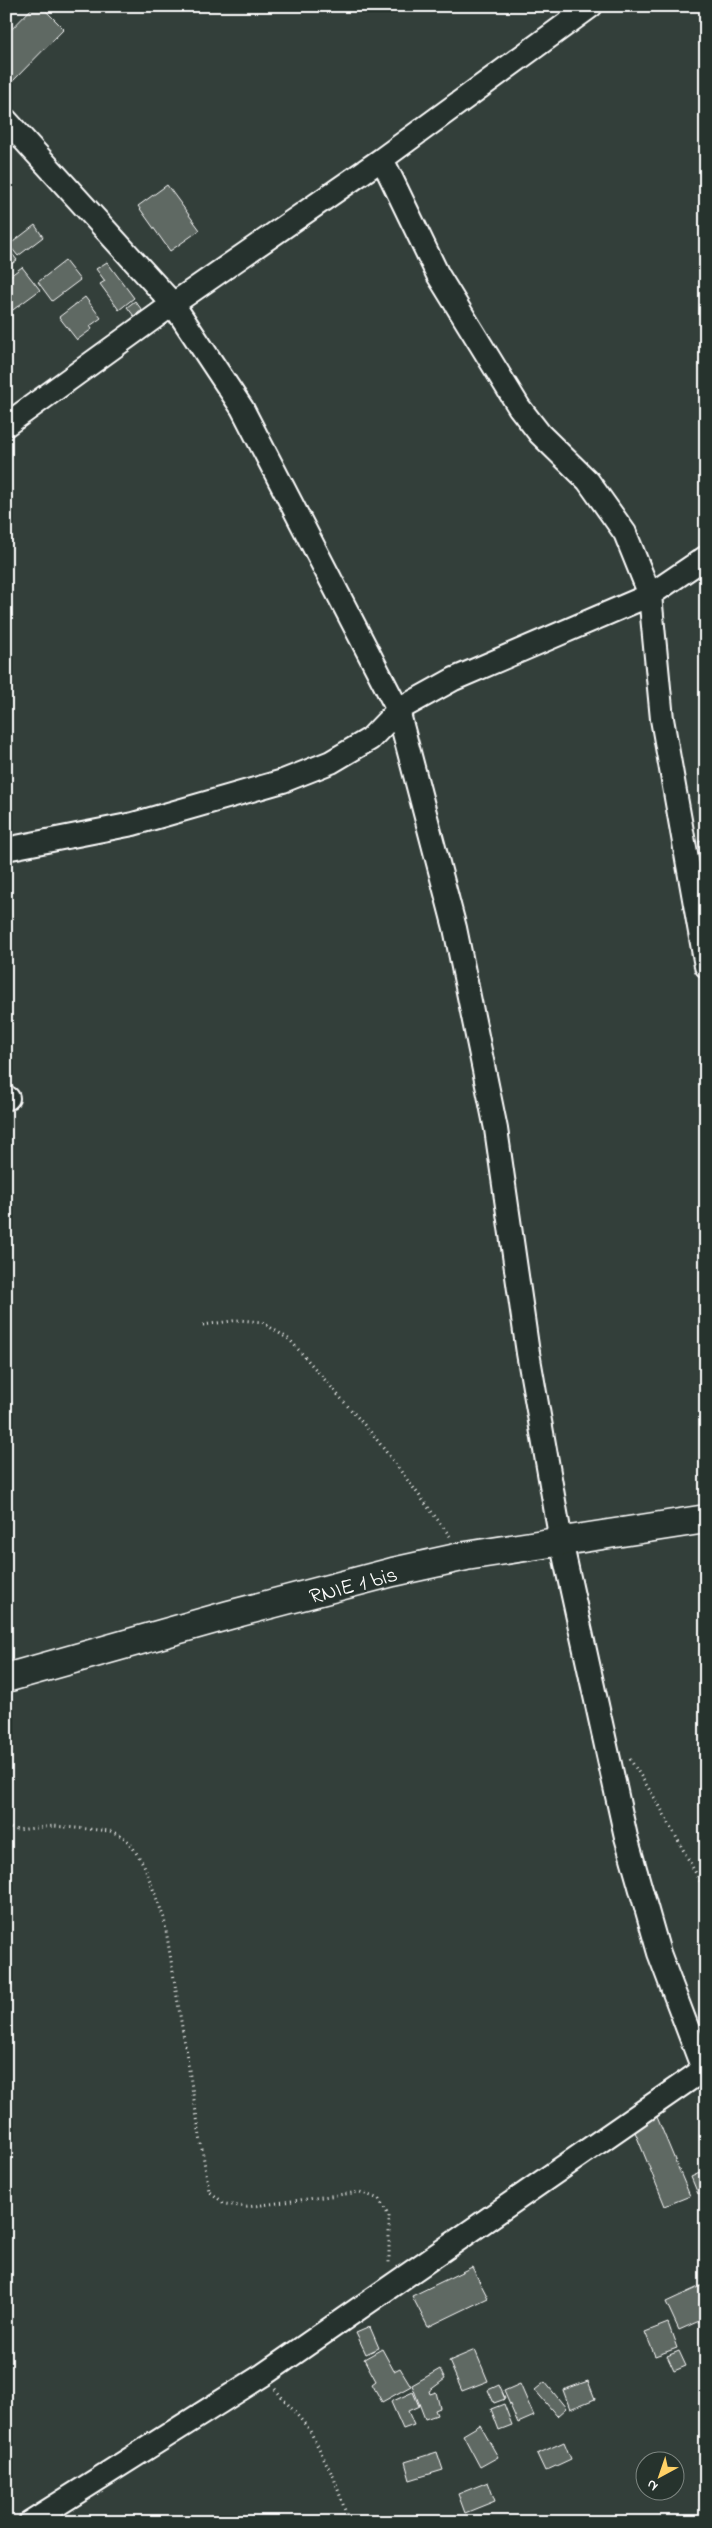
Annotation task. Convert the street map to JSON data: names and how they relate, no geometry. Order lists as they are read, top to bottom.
{
  "streets": {
    "main road": ["RNIE 1 bis"]
  },
  "north": "bottom left"
}
